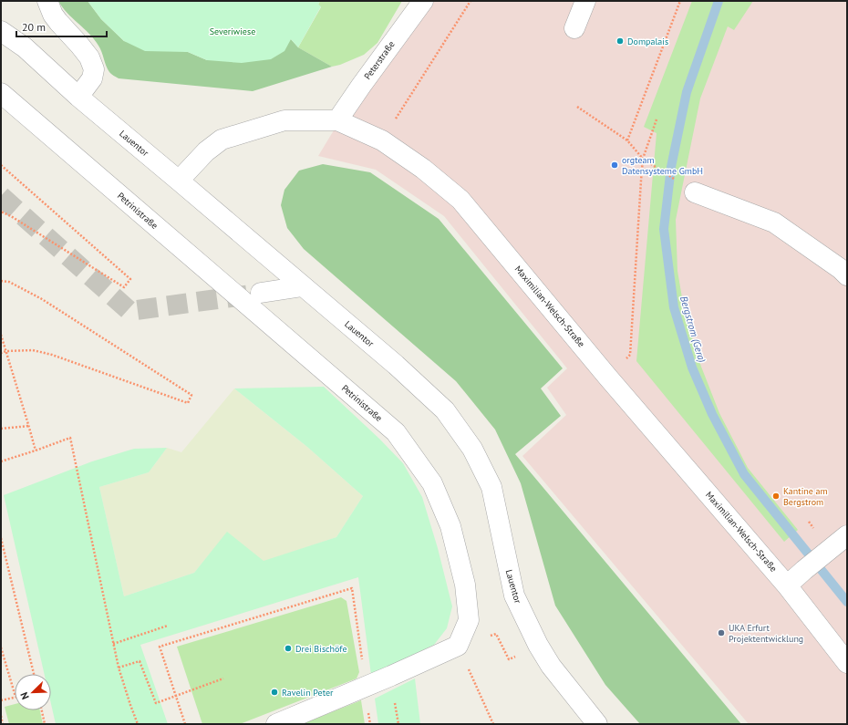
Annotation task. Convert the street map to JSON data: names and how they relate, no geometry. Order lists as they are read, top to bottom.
{
  "streets": {
    "street": [
      "Peterstraße",
      "Lauentor",
      "Petrinistraße",
      "Maximilian-Welsch-Straße"
    ]
  },
  "crossings": [
    ["Peterstraße", "Maximilian-Welsch-Straße"],
    ["Lauentor", "Maximilian-Welsch-Straße"]
  ],
  "water": ["Bergstrom (Gera)"],
  "parks": ["Severiwiese"],
  "places": [
    "Dompalais",
    "orgteam Datensysteme GmbH",
    "Kantine am Bergstrom",
    "UKA Erfurt Projektentwicklung",
    "Drei Bischöfe",
    "Ravelin Peter"
  ],
  "scale_bar": "20 m",
  "north": "bottom left"
}
